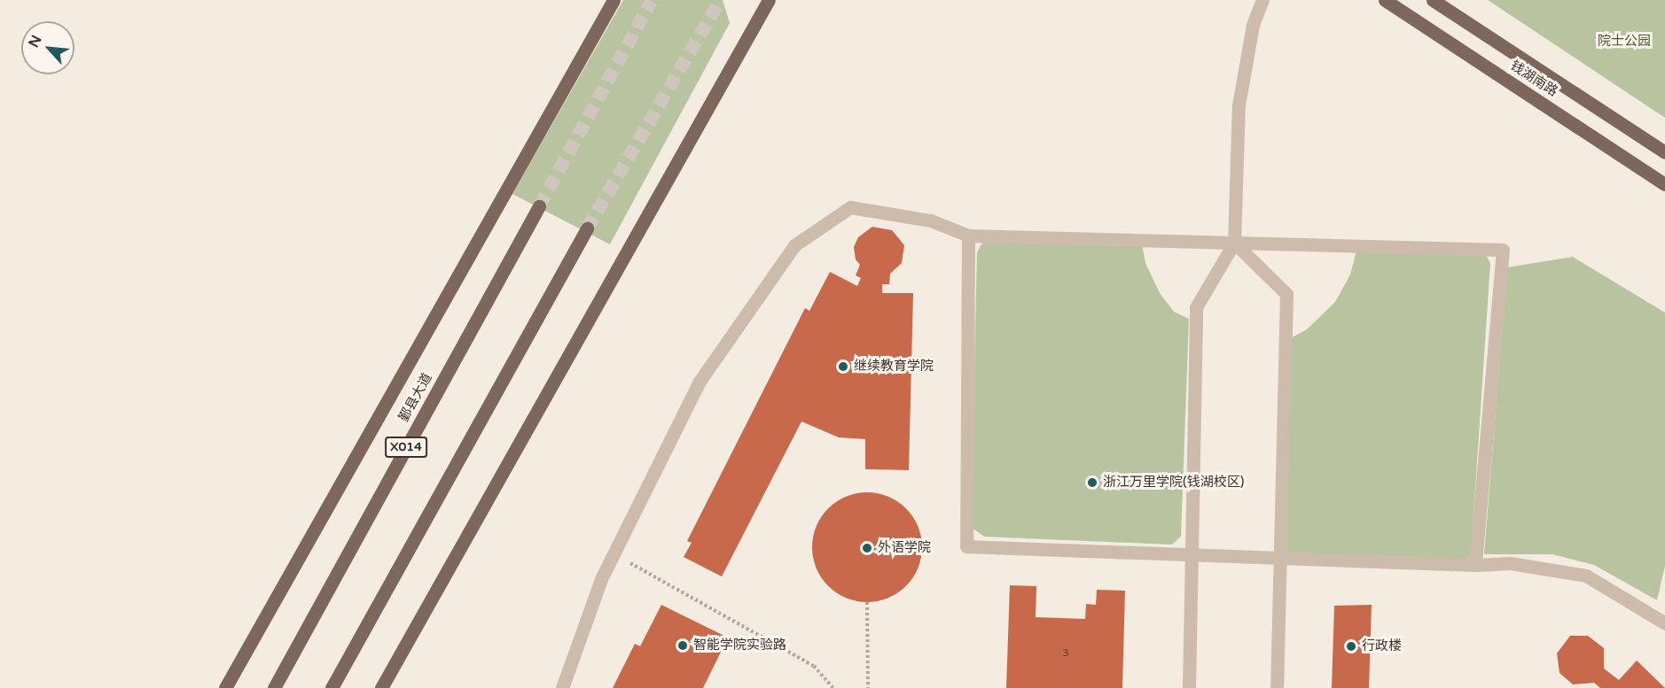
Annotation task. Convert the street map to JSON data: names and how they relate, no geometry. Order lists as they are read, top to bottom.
{
  "streets": {
    "main road": ["钱湖南路", "鄞县大道", "X014"]
  },
  "parks": ["院士公园"],
  "places": [
    "继续教育学院",
    "浙江万里学院(钱湖校区)",
    "外语学院",
    "智能学院实验路",
    "行政楼"
  ],
  "house_numbers": ["3"],
  "north": "top left"
}
